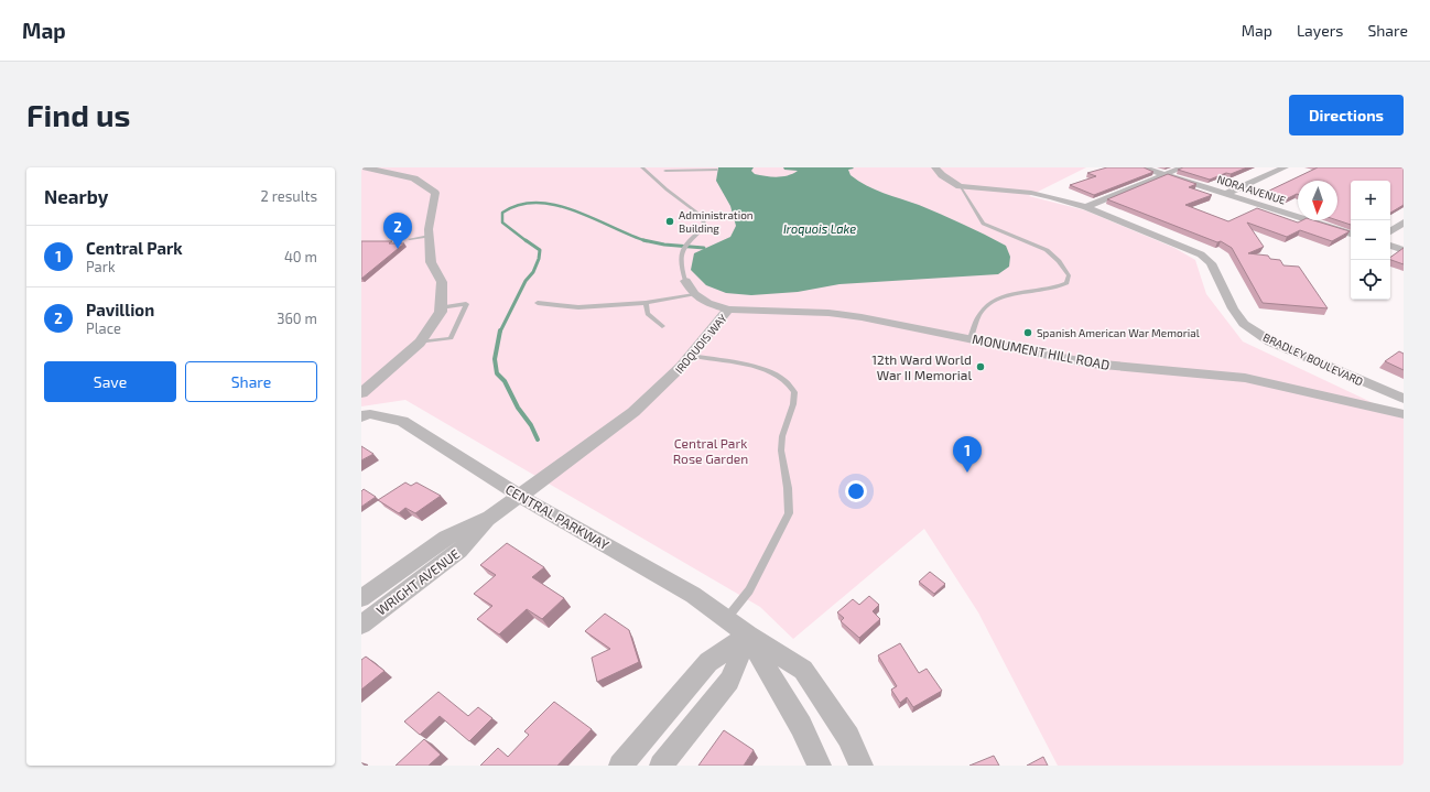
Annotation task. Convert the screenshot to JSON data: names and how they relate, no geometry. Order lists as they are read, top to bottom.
{
  "streets": {
    "street": [
      "NORA AVENUE",
      "IROQUOIS WAY",
      "MONUMENT HILL ROAD",
      "BRADLEY BOULEVARD",
      "CENTRAL PARKWAY",
      "WRIGHT AVENUE"
    ]
  },
  "crossings": [
    ["IROQUOIS WAY", "MONUMENT HILL ROAD"],
    ["IROQUOIS WAY", "CENTRAL PARKWAY"],
    ["IROQUOIS WAY", "WRIGHT AVENUE"],
    ["CENTRAL PARKWAY", "WRIGHT AVENUE"]
  ],
  "water": ["Iroquois Lake"],
  "parks": ["Central Park Rose Garden"],
  "places": ["Administration Building", "Spanish American War Memorial", "12th Ward World War II Memorial"],
  "north": "bottom",
  "page": {
    "header": "Map",
    "nav": ["Map", "Layers", "Share"],
    "buttons": [
      "Directions",
      ["Save", "Share"]
    ],
    "title": "Find us",
    "heading": ["Nearby", "2 results"],
    "map_buttons": ["+", "−"],
    "pins": ["2", "1"],
    "list": [
      {
        "mark": "1",
        "name": "Central Park",
        "note": "Park",
        "value": "40 m"
      },
      {
        "mark": "2",
        "name": "Pavillion",
        "note": "Place",
        "value": "360 m"
      }
    ]
  }
}
